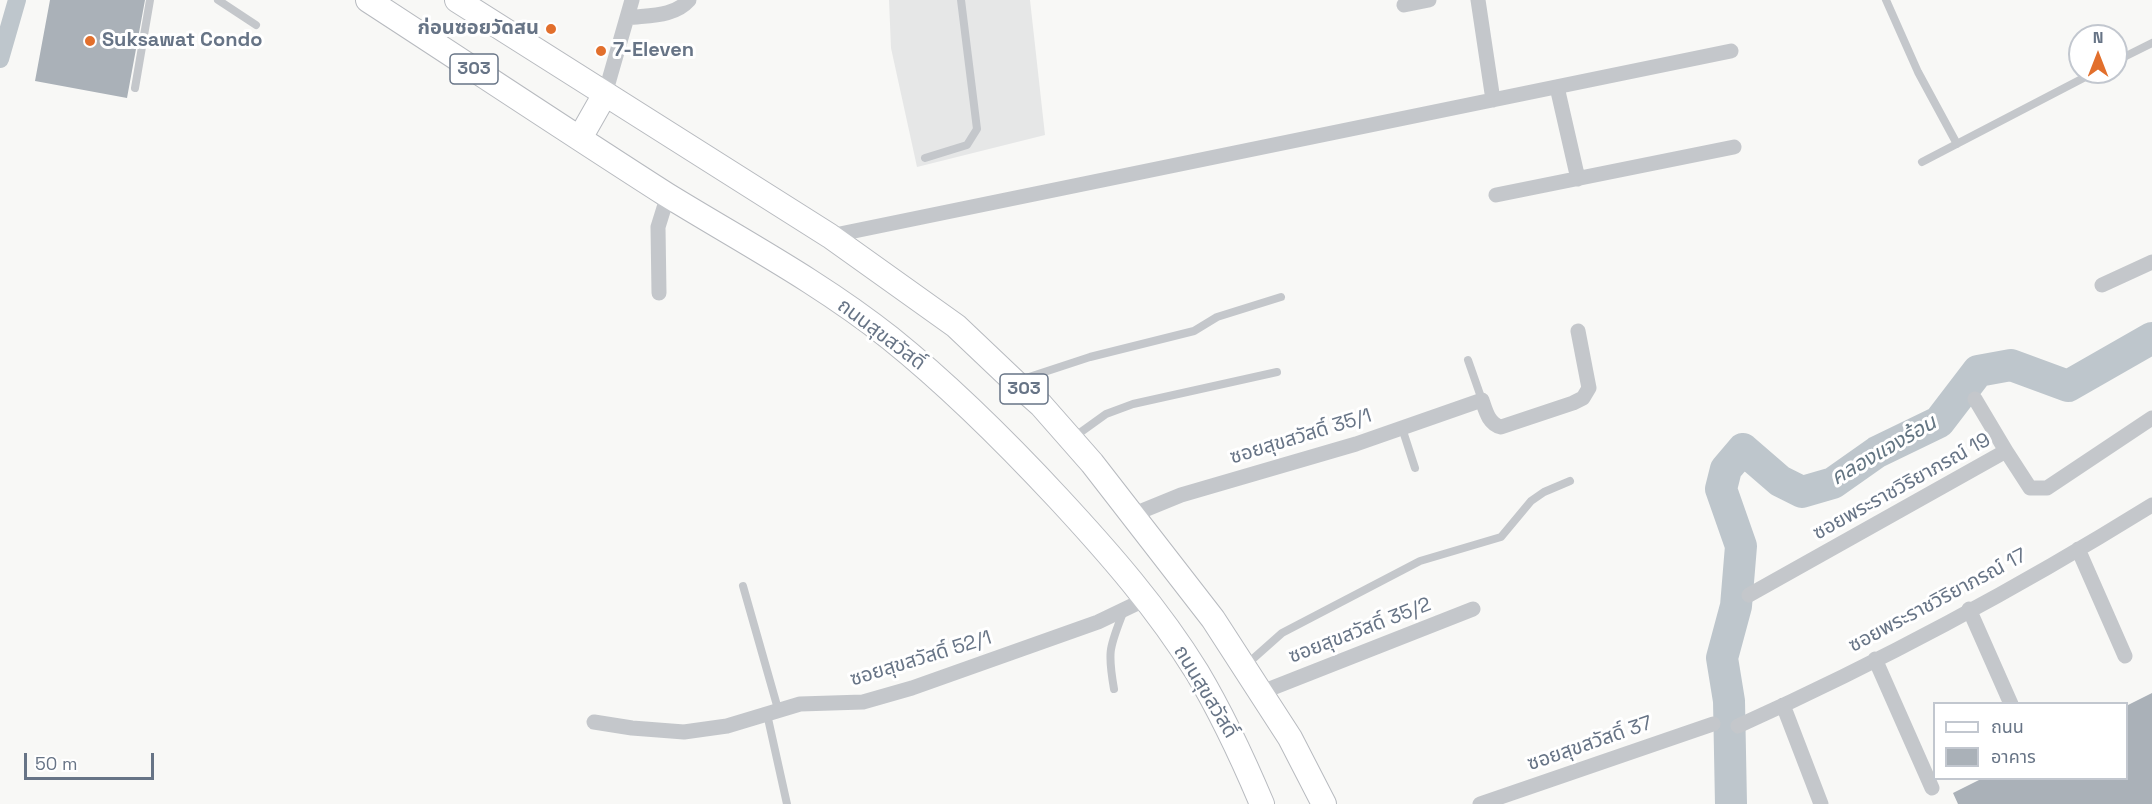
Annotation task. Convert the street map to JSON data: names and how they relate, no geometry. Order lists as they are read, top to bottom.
{
  "streets": {
    "main road": ["303", "ถนนสุขสวัสดิ์"],
    "street": [
      "ซอยสุขสวัสดิ์ 35/1",
      "ซอยพระราชวิริยาภรณ์ 19",
      "ซอยพระราชวิริยาภรณ์ 17",
      "ซอยสุขสวัสดิ์ 35/2",
      "ซอยสุขสวัสดิ์ 52/1",
      "ซอยสุขสวัสดิ์ 37"
    ]
  },
  "crossings": [
    ["303", "ซอยสุขสวัสดิ์ 35/1"],
    ["303", "ซอยสุขสวัสดิ์ 35/2"],
    ["ถนนสุขสวัสดิ์", "ซอยสุขสวัสดิ์ 52/1"]
  ],
  "water": ["คลองแจงร้อน"],
  "places": ["ก่อนซอยวัดสน", "Suksawat Condo", "7-Eleven"],
  "legend": ["ถนน", "อาคาร"],
  "scale_bar": "50 m",
  "north": "top"
}
